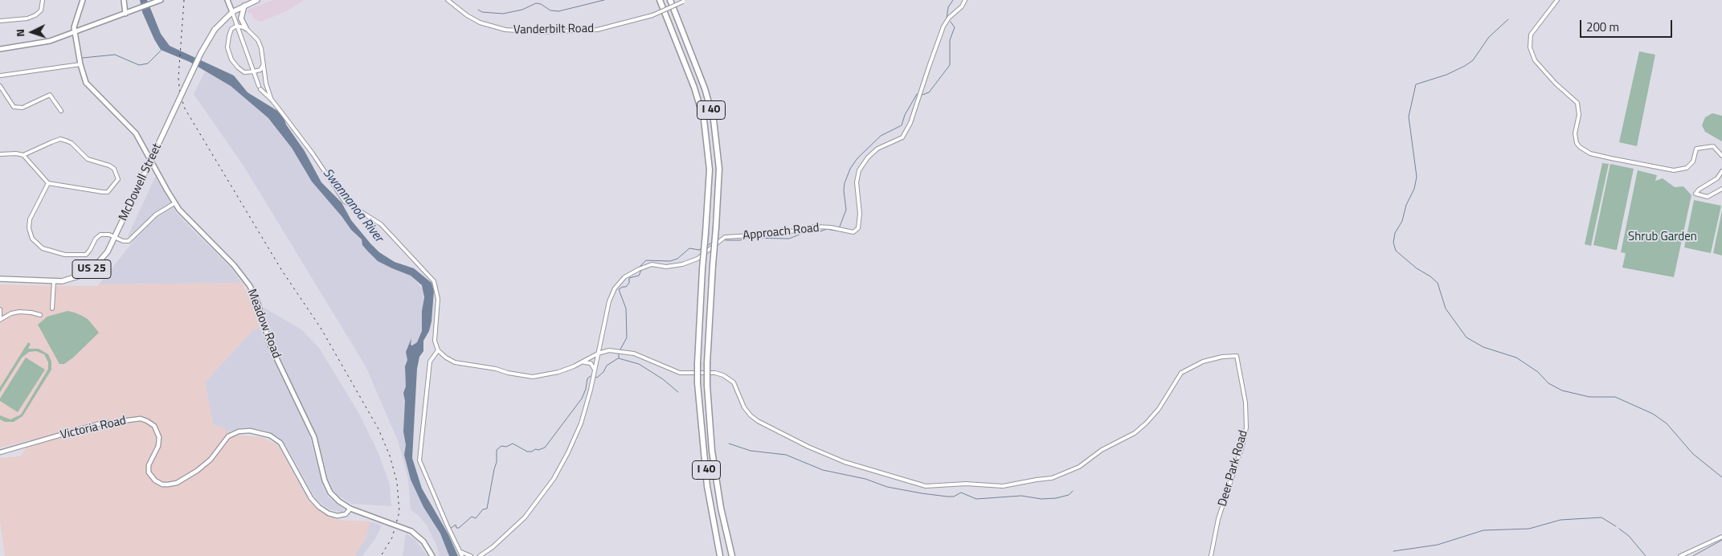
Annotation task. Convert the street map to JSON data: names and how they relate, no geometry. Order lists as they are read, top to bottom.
{
  "streets": {
    "highway": ["I 40"],
    "main road": ["McDowell Street", "US 25", "Meadow Road"],
    "street": [
      "Vanderbilt Road",
      "Approach Road",
      "Victoria Road",
      "Deer Park Road"
    ]
  },
  "crossings": [
    ["McDowell Street", "US 25"],
    ["Approach Road", "Deer Park Road"],
    ["Meadow Road", "Victoria Road"]
  ],
  "water": ["Swannanoa River"],
  "parks": ["Shrub Garden"],
  "scale_bar": "200 m",
  "north": "left"
}
